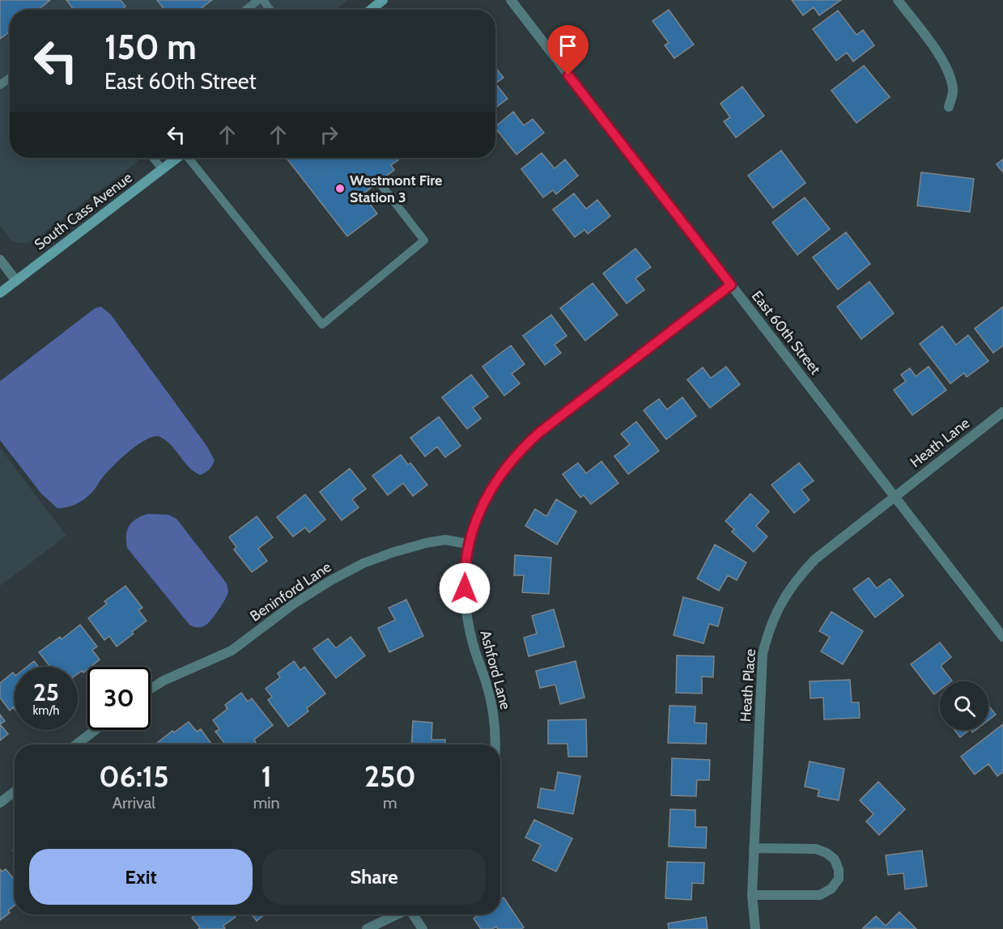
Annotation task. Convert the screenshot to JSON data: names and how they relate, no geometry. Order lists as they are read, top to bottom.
{
  "streets": {
    "main road": ["South Cass Avenue"],
    "street": [
      "East 60th Street",
      "Heath Lane",
      "Beninford Lane",
      "Ashford Lane",
      "Heath Place"
    ]
  },
  "crossings": [
    ["East 60th Street", "Heath Lane"],
    ["East 60th Street", "Ashford Lane"],
    ["East 60th Street", "Heath Place"],
    ["Heath Lane", "Heath Place"],
    ["Beninford Lane", "Ashford Lane"]
  ],
  "places": ["Westmont Fire Station 3"],
  "page": {
    "turn": ["150 m", "East 60th Street"],
    "speed": "25 km/h",
    "limit": "30",
    "eta": [
      "06:15",
      "Arrival",
      "1",
      "min",
      "250",
      "m"
    ],
    "buttons": ["Exit", "Share"]
  }
}
